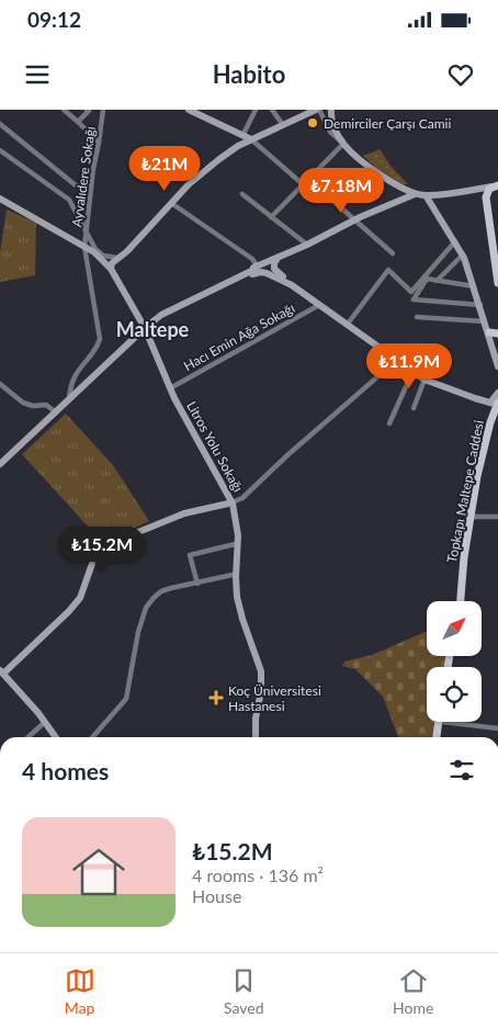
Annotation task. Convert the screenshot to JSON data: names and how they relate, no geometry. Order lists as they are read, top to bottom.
{
  "streets": {
    "main road": ["Litros Yolu Sokağı", "Topkapı Maltepe Caddesi"],
    "street": ["Ayvalıdere Sokağı", "Hacı Emin Ağa Sokağı"]
  },
  "crossings": [
    ["Ayvalıdere Sokağı", "Litros Yolu Sokağı"],
    ["Hacı Emin Ağa Sokağı", "Litros Yolu Sokağı"]
  ],
  "districts": ["Maltepe"],
  "places": {
    "other": ["Demirciler Çarşı Camii"],
    "health": ["Koç Üniversitesi Hastanesi"]
  },
  "north": "top right",
  "page": {
    "status": "09:12",
    "header": "Habito",
    "price": [
      "₺21M",
      "₺7.18M",
      "₺11.9M",
      "₺15.2M"
    ],
    "heading": "4 homes",
    "list": [
      {
        "name": "₺15.2M",
        "note": "4 rooms · 136 m² · House"
      }
    ],
    "tabs": ["Map", "Saved", "Home"]
  }
}
